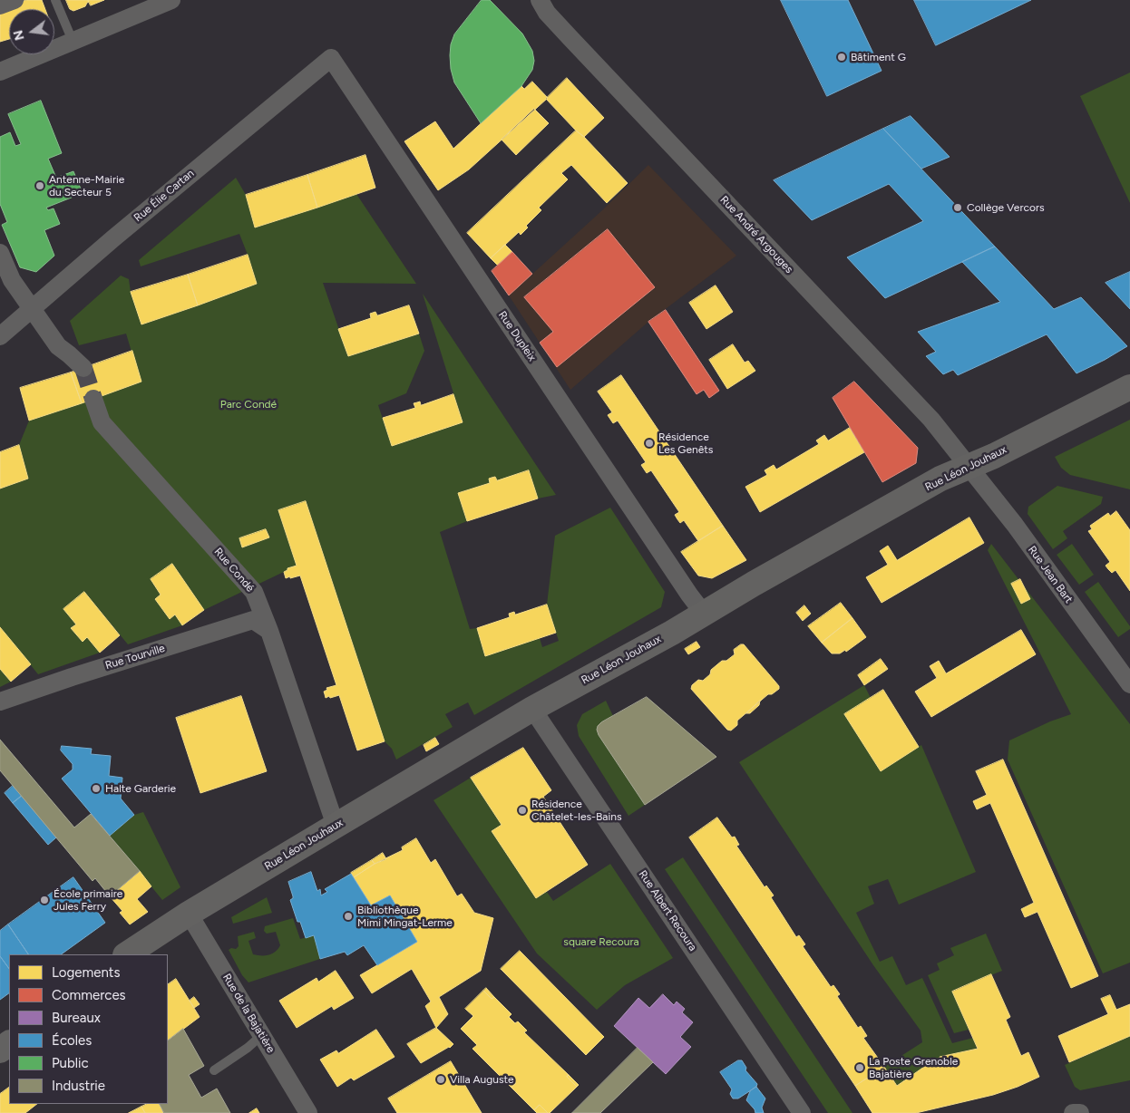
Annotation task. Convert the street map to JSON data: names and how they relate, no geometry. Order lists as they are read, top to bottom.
{
  "streets": {
    "street": [
      "Rue Élie Cartan",
      "Rue André Argouges",
      "Rue Dupleix",
      "Rue Léon Jouhaux",
      "Rue Condé",
      "Rue Jean Bart",
      "Rue Tourville",
      "Rue Albert Recoura",
      "Rue de la Bajatière"
    ]
  },
  "crossings": [
    ["Rue Élie Cartan", "Rue Dupleix"],
    ["Rue André Argouges", "Rue Léon Jouhaux"],
    ["Rue André Argouges", "Rue Jean Bart"],
    ["Rue Dupleix", "Rue Léon Jouhaux"],
    ["Rue Léon Jouhaux", "Rue Condé"],
    ["Rue Léon Jouhaux", "Rue Jean Bart"],
    ["Rue Léon Jouhaux", "Rue Albert Recoura"],
    ["Rue Léon Jouhaux", "Rue de la Bajatière"],
    ["Rue Condé", "Rue Tourville"]
  ],
  "parks": ["Parc Condé", "square Recoura"],
  "places": [
    "Bâtiment G",
    "Antenne-Mairie du Secteur 5",
    "Collège Vercors",
    "Résidence Les Genêts",
    "Halte Garderie",
    "Résidence Châtelet-les-Bains",
    "École primaire Jules Ferry",
    "Bibliothèque Mimi Mingat-Lerme",
    "La Poste Grenoble Bajatière",
    "Villa Auguste"
  ],
  "legend": [
    "Logements",
    "Commerces",
    "Bureaux",
    "Écoles",
    "Public",
    "Industrie"
  ],
  "north": "left"
}
